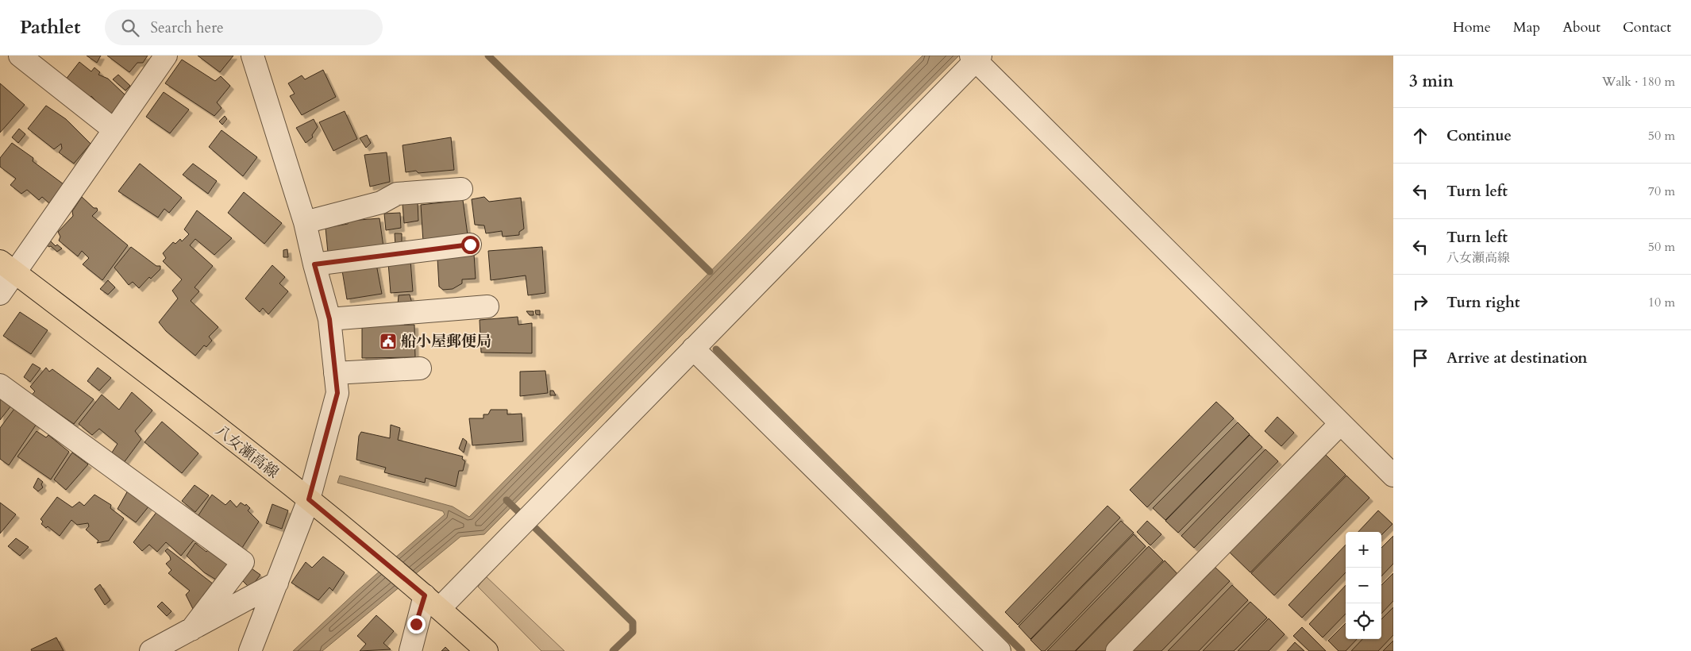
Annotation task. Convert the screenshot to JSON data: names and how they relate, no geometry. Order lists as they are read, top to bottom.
{
  "streets": {
    "main road": ["八女瀬高線"]
  },
  "places": {
    "public building": ["船小屋郵便局"]
  },
  "page": {
    "header": "Pathlet",
    "search": "Search here",
    "nav": [
      "Home",
      "Map",
      "About",
      "Contact"
    ],
    "heading": ["3 min", "Walk · 180 m"],
    "list": [
      ["Continue", "50 m"],
      ["Turn left", "70 m"],
      ["Turn left", "八女瀬高線", "50 m"],
      ["Turn right", "10 m"],
      "Arrive at destination"
    ],
    "map_buttons": ["+", "−"]
  }
}
